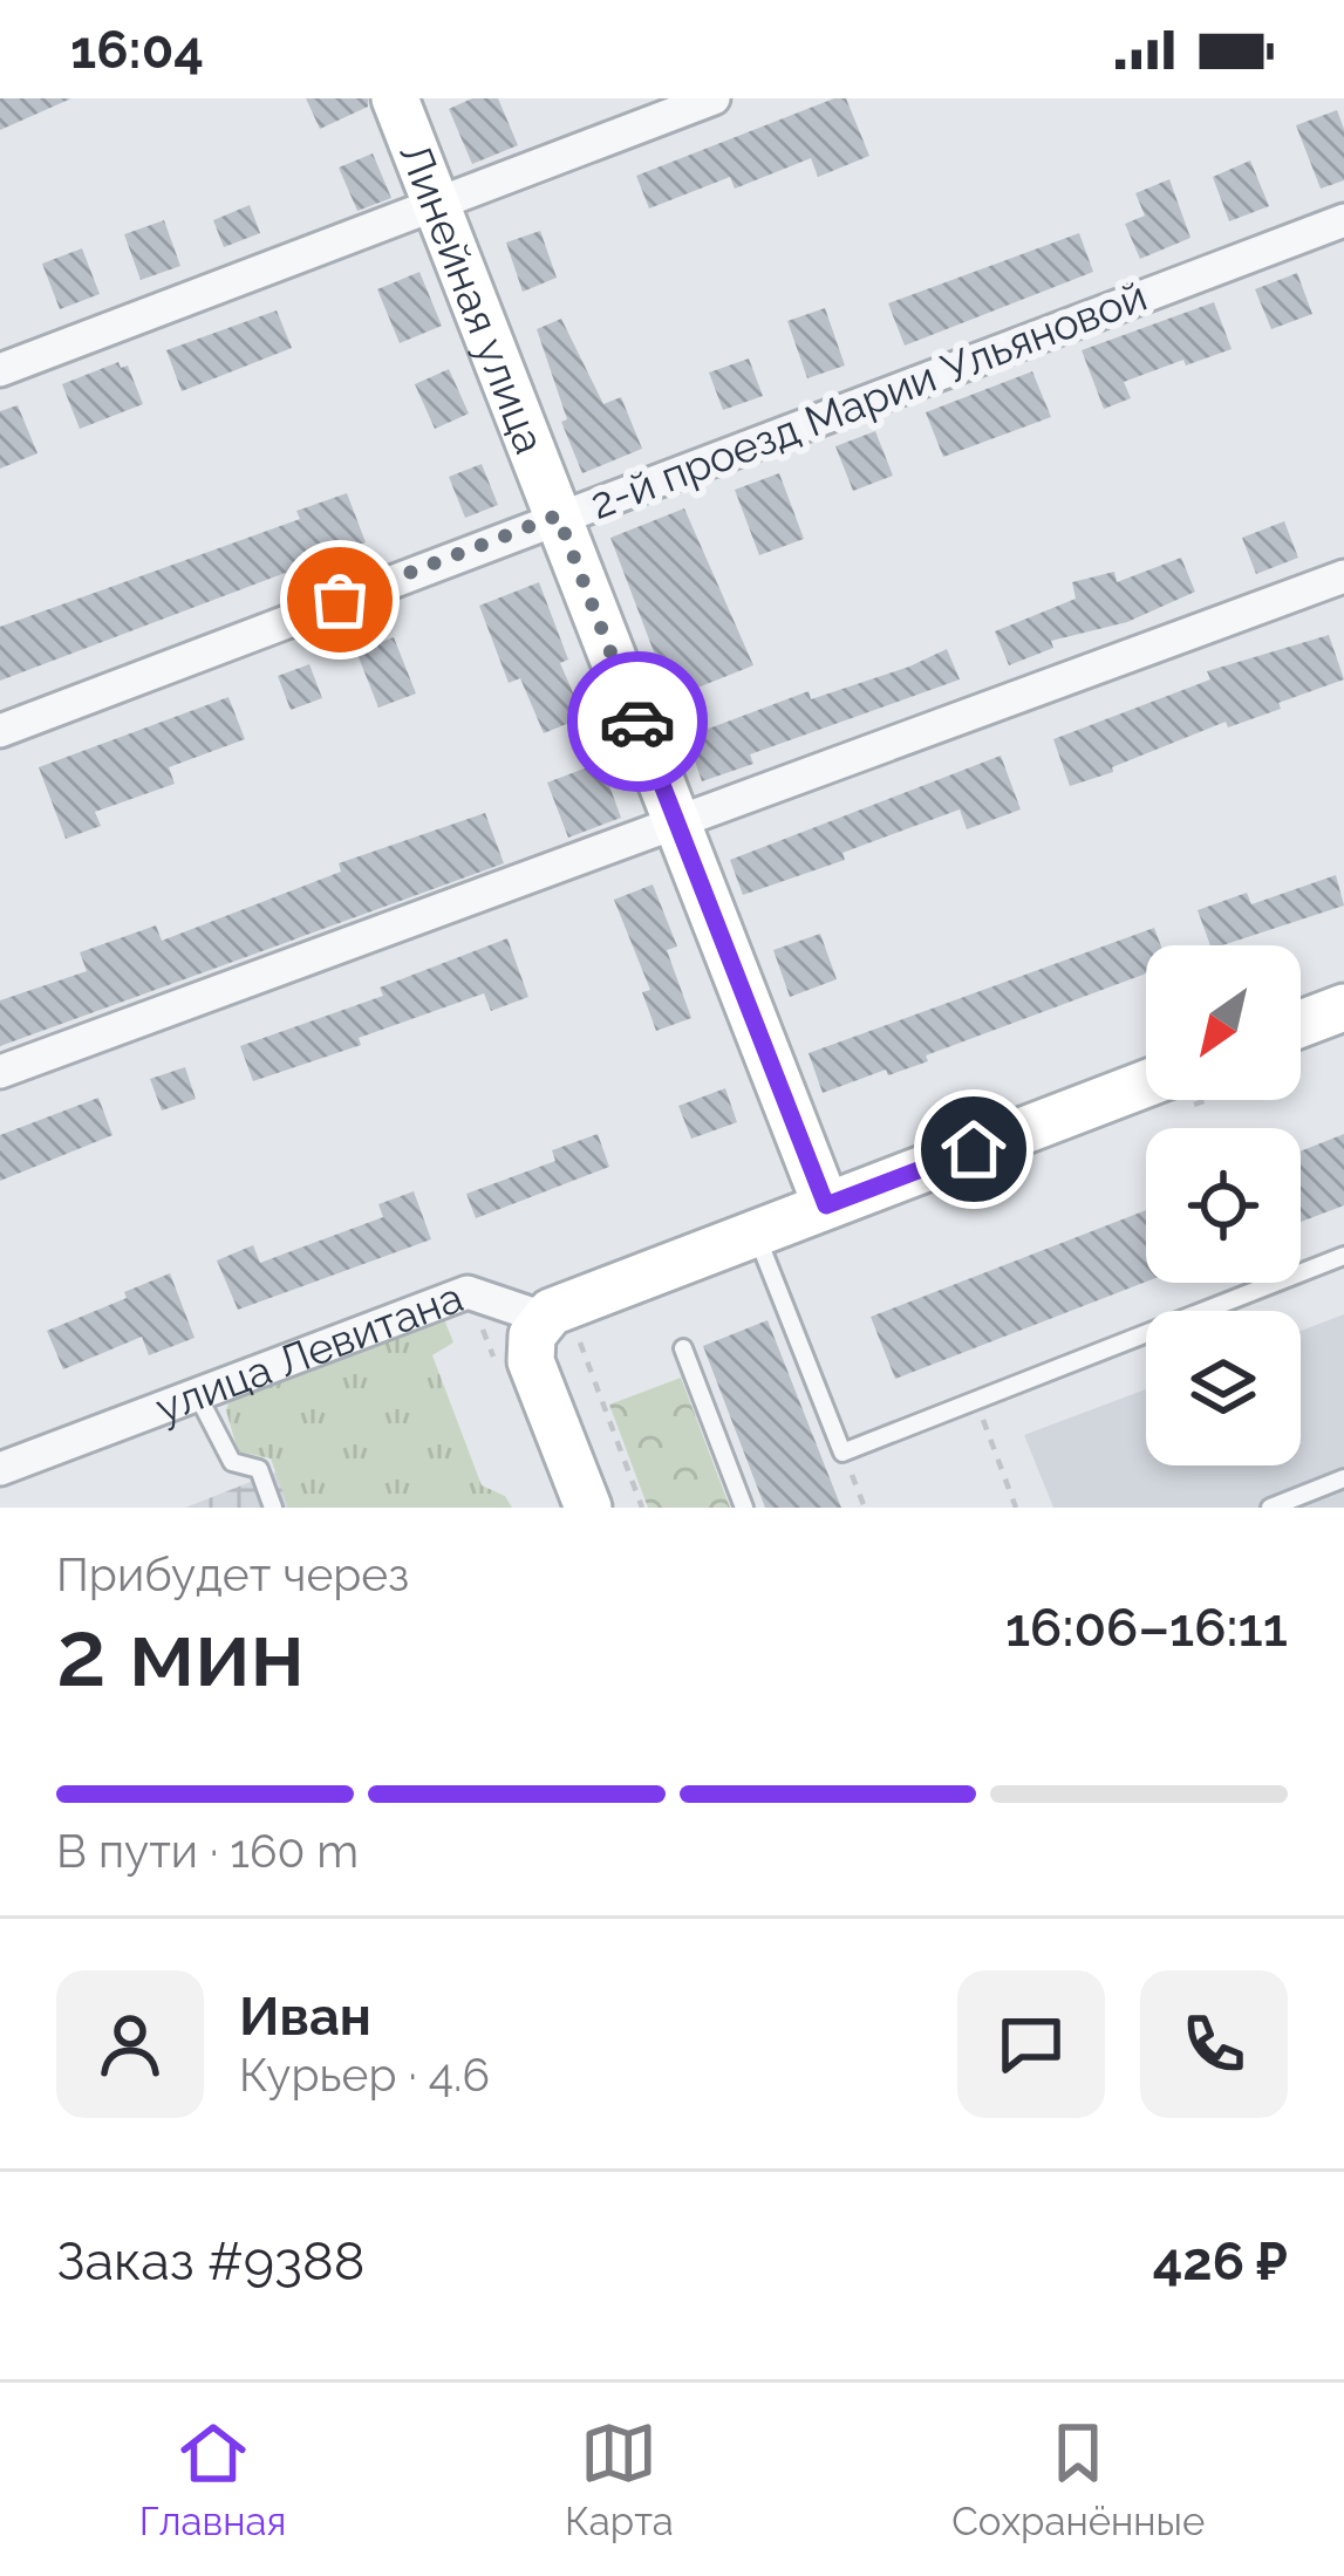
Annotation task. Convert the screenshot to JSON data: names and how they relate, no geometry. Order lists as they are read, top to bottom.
{
  "streets": {
    "main road": ["Линейная улица"],
    "street": ["2-й проезд Марии Ульяновой", "улица Левитана"]
  },
  "crossings": [
    ["Линейная улица", "2-й проезд Марии Ульяновой"]
  ],
  "north": "bottom left",
  "page": {
    "status": "16:04",
    "heading": ["2 мин", "Прибудет через", "16:06–16:11"],
    "panel": [
      "Иван",
      "Курьер · 4.6",
      "Заказ #9388",
      "426 ₽"
    ],
    "bar": "В пути · 160 m",
    "tabs": ["Главная", "Карта", "Сохранённые"]
  }
}
